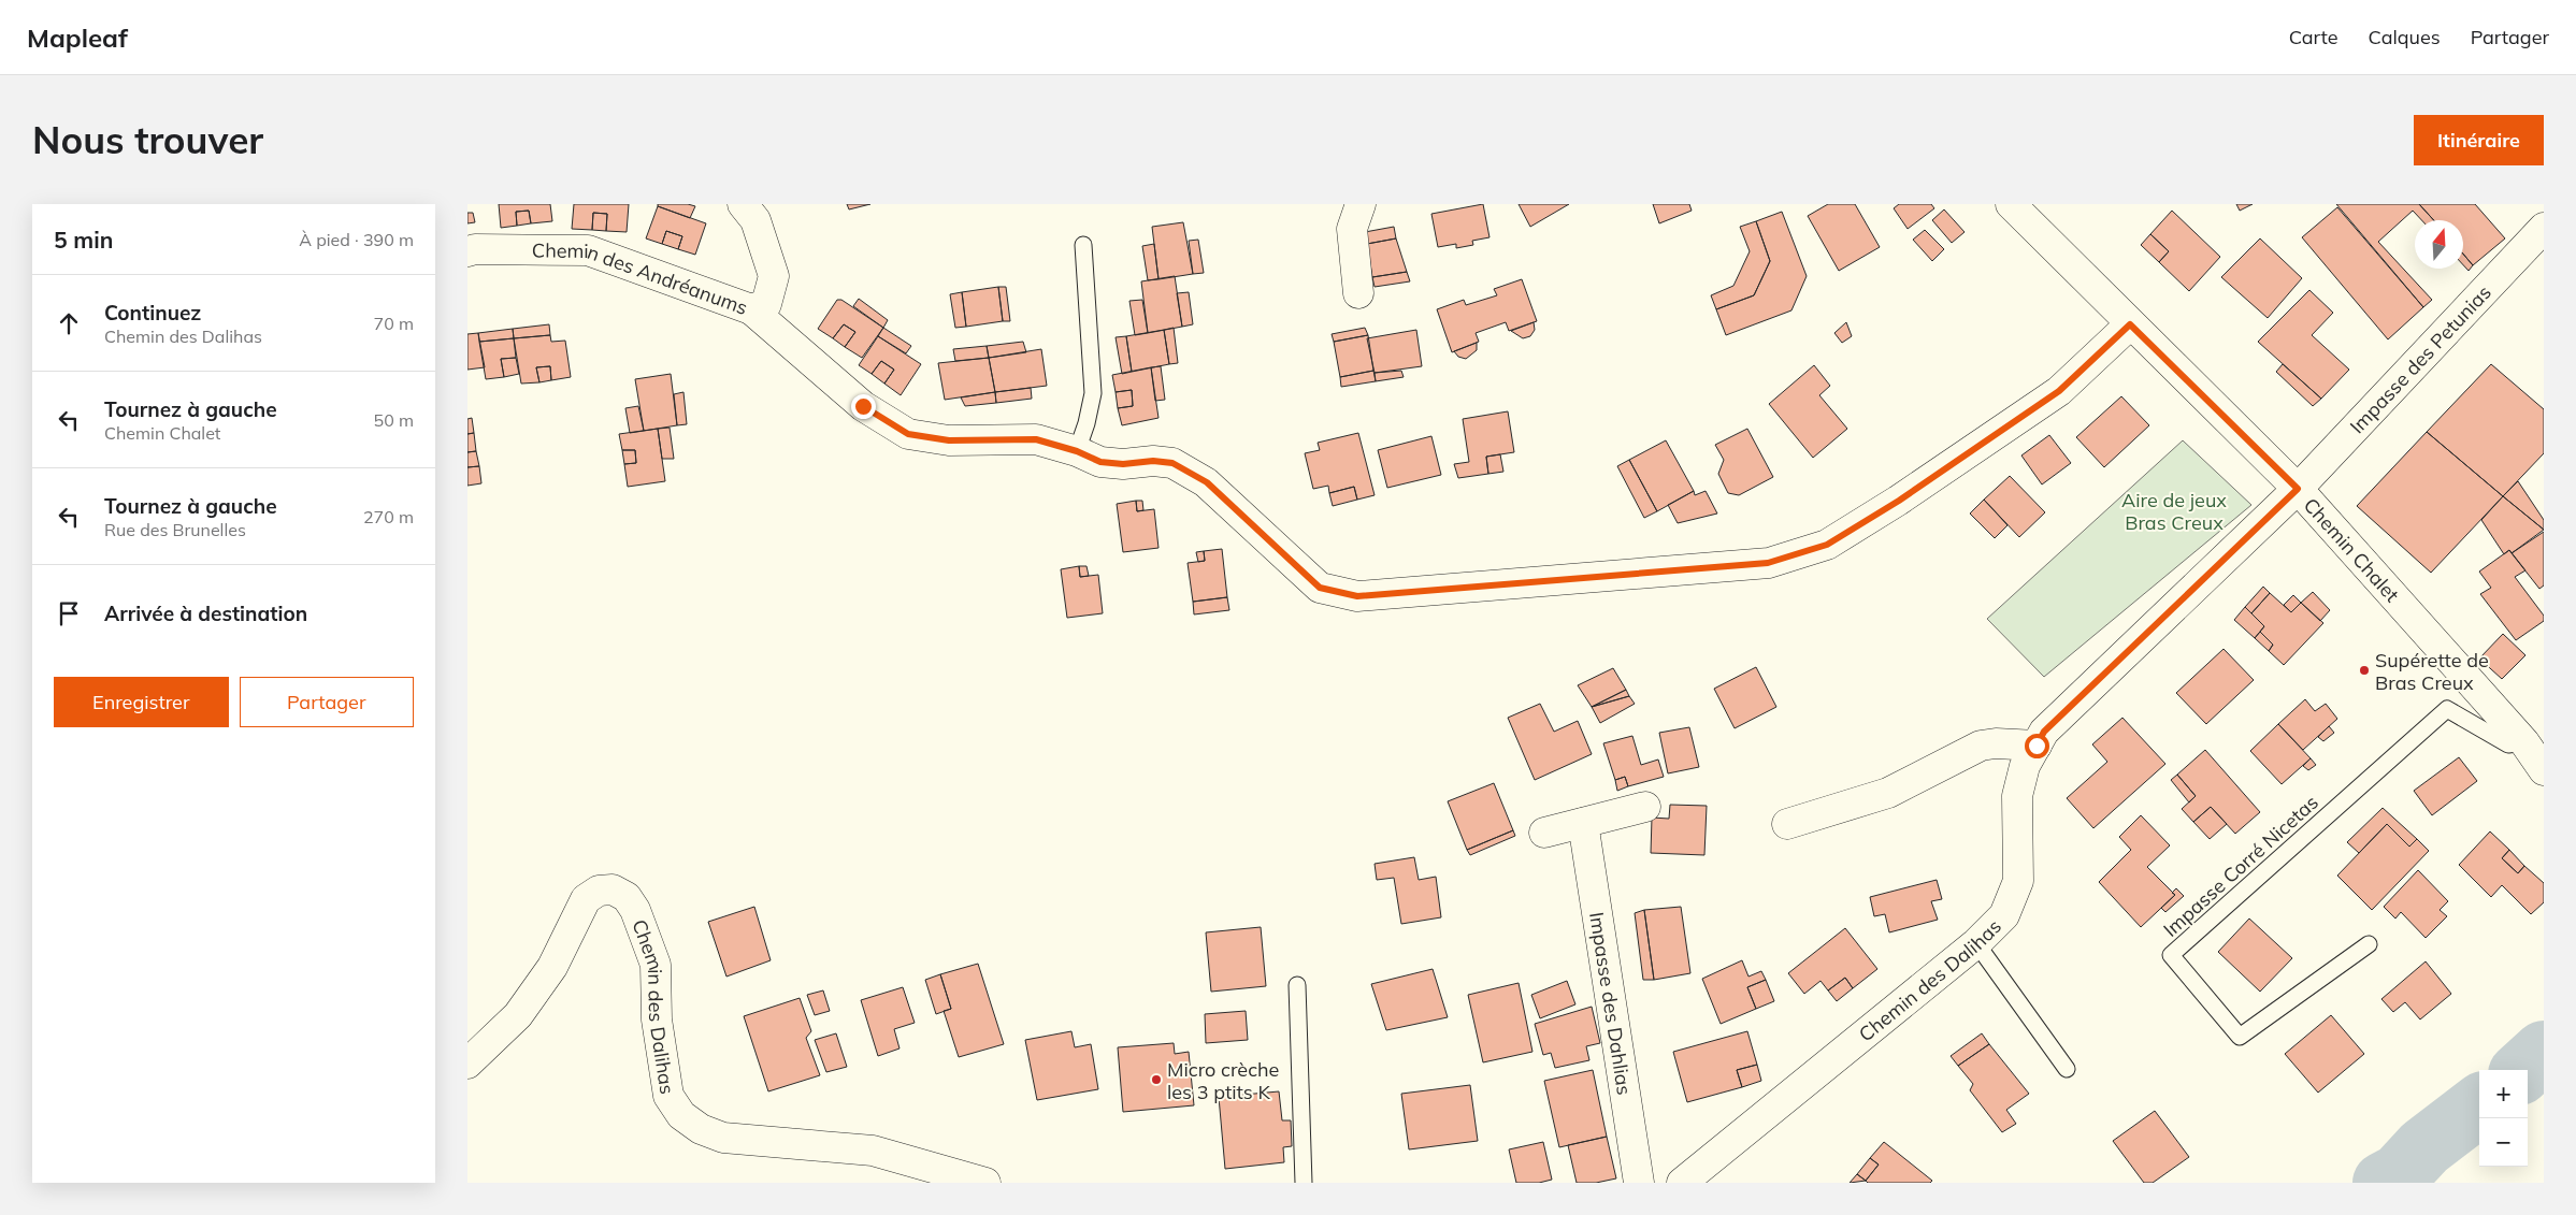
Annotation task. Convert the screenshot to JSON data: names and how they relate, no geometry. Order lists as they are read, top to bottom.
{
  "streets": {
    "street": [
      "Chemin des Andréanums",
      "Impasse des Petunias",
      "Chemin Chalet",
      "Chemin des Dalihas",
      "Impasse des Dahlias"
    ],
    "lane": ["Impasse Corré Nicetas"]
  },
  "crossings": [
    ["Impasse des Petunias", "Chemin Chalet"],
    ["Impasse des Petunias", "Chemin des Dalihas"],
    ["Chemin Chalet", "Impasse Corré Nicetas"],
    ["Chemin Chalet", "Chemin des Dalihas"]
  ],
  "parks": ["Aire de jeux Bras Creux"],
  "places": ["Supérette de Bras Creux", "Micro crèche les 3 ptits K"],
  "north": "top",
  "page": {
    "header": "Mapleaf",
    "nav": ["Carte", "Calques", "Partager"],
    "buttons": [
      "Itinéraire",
      ["Enregistrer", "Partager"]
    ],
    "title": "Nous trouver",
    "heading": ["5 min", "À pied · 390 m"],
    "list": [
      ["Continuez", "Chemin des Dalihas", "70 m"],
      ["Tournez à gauche", "Chemin Chalet", "50 m"],
      ["Tournez à gauche", "Rue des Brunelles", "270 m"],
      "Arrivée à destination"
    ],
    "map_buttons": ["+", "−"]
  }
}
